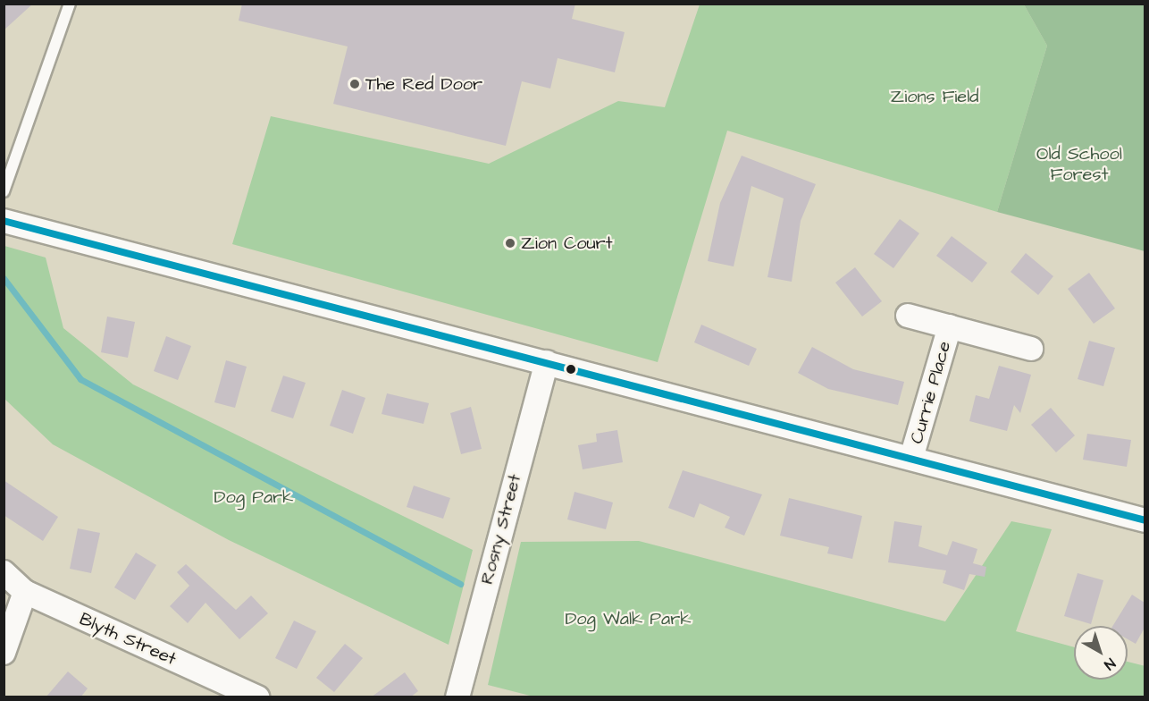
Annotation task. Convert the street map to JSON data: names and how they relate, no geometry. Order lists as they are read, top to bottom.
{
  "streets": {
    "street": ["Currie Place", "Rosny Street", "Blyth Street"]
  },
  "parks": [
    "Zions Field",
    "Old School Forest",
    "Dog Park",
    "Dog Walk Park"
  ],
  "places": ["The Red Door", "Zion Court"],
  "north": "bottom right"
}
